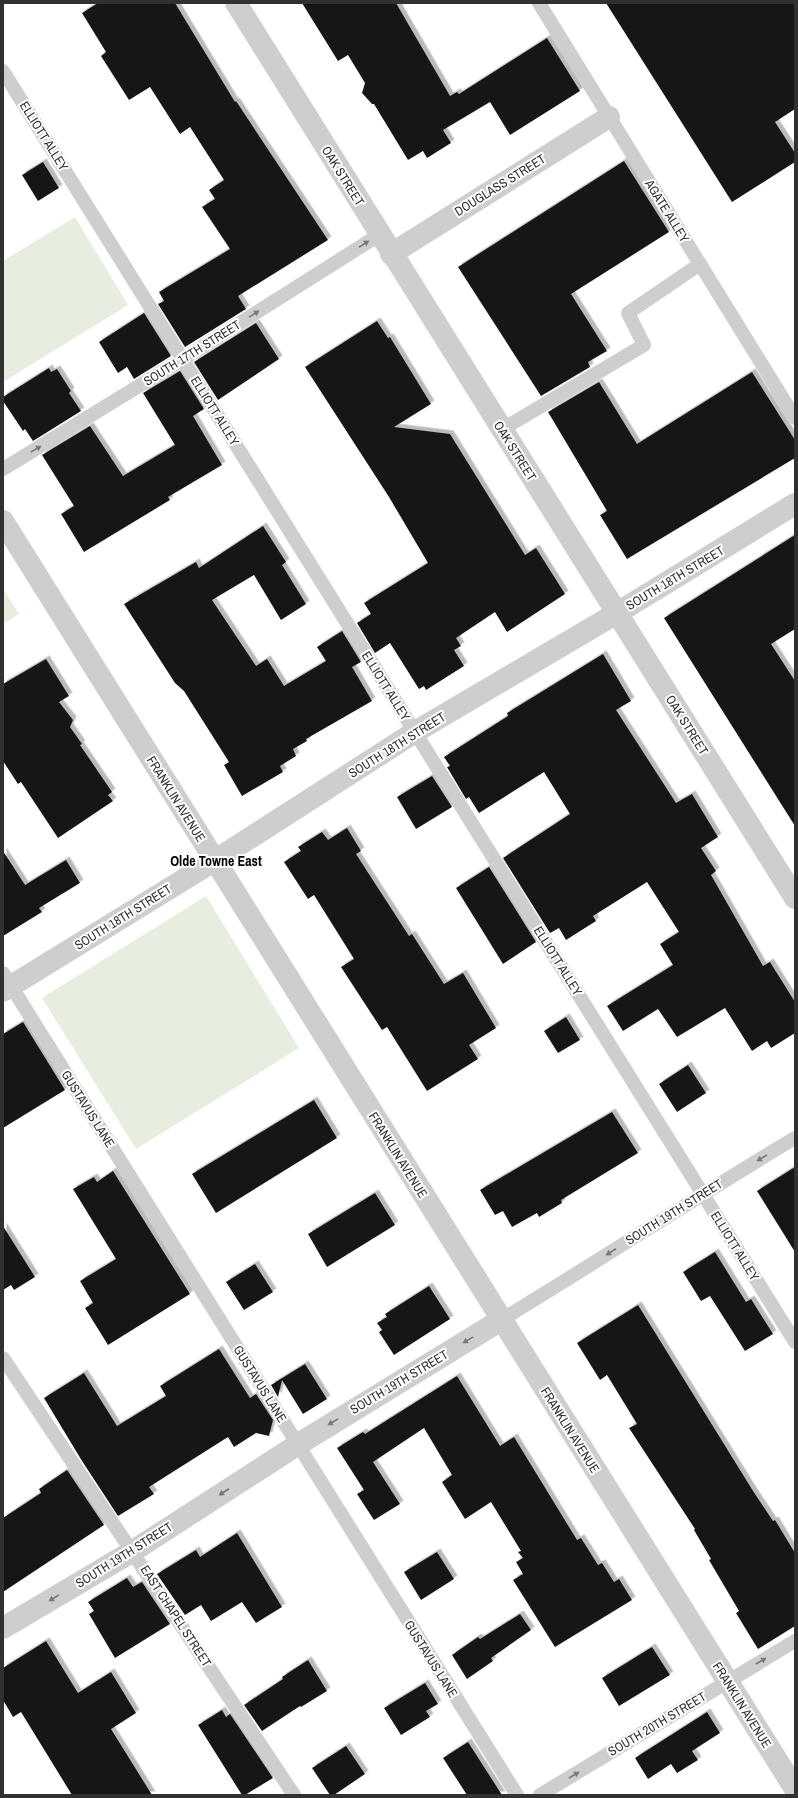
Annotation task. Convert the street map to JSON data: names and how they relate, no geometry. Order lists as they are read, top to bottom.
{
  "streets": {
    "street": [
      "OAK STREET",
      "DOUGLASS STREET",
      "SOUTH 18TH STREET",
      "FRANKLIN AVENUE",
      "SOUTH 19TH STREET"
    ],
    "lane": [
      "ELLIOTT ALLEY",
      "AGATE ALLEY",
      "SOUTH 17TH STREET",
      "GUSTAVUS LANE",
      "EAST CHAPEL STREET",
      "SOUTH 20TH STREET"
    ]
  },
  "crossings": [
    ["ELLIOTT ALLEY", "SOUTH 17TH STREET"],
    ["ELLIOTT ALLEY", "SOUTH 18TH STREET"],
    ["ELLIOTT ALLEY", "SOUTH 19TH STREET"],
    ["OAK STREET", "DOUGLASS STREET"],
    ["OAK STREET", "SOUTH 17TH STREET"],
    ["OAK STREET", "SOUTH 18TH STREET"],
    ["DOUGLASS STREET", "AGATE ALLEY"],
    ["SOUTH 18TH STREET", "FRANKLIN AVENUE"],
    ["SOUTH 18TH STREET", "GUSTAVUS LANE"],
    ["FRANKLIN AVENUE", "SOUTH 19TH STREET"],
    ["FRANKLIN AVENUE", "SOUTH 20TH STREET"],
    ["GUSTAVUS LANE", "SOUTH 19TH STREET"],
    ["SOUTH 19TH STREET", "EAST CHAPEL STREET"]
  ],
  "one_way": ["SOUTH 17TH STREET", "SOUTH 19TH STREET", "SOUTH 20TH STREET"],
  "districts": ["Olde Towne East"]
}
